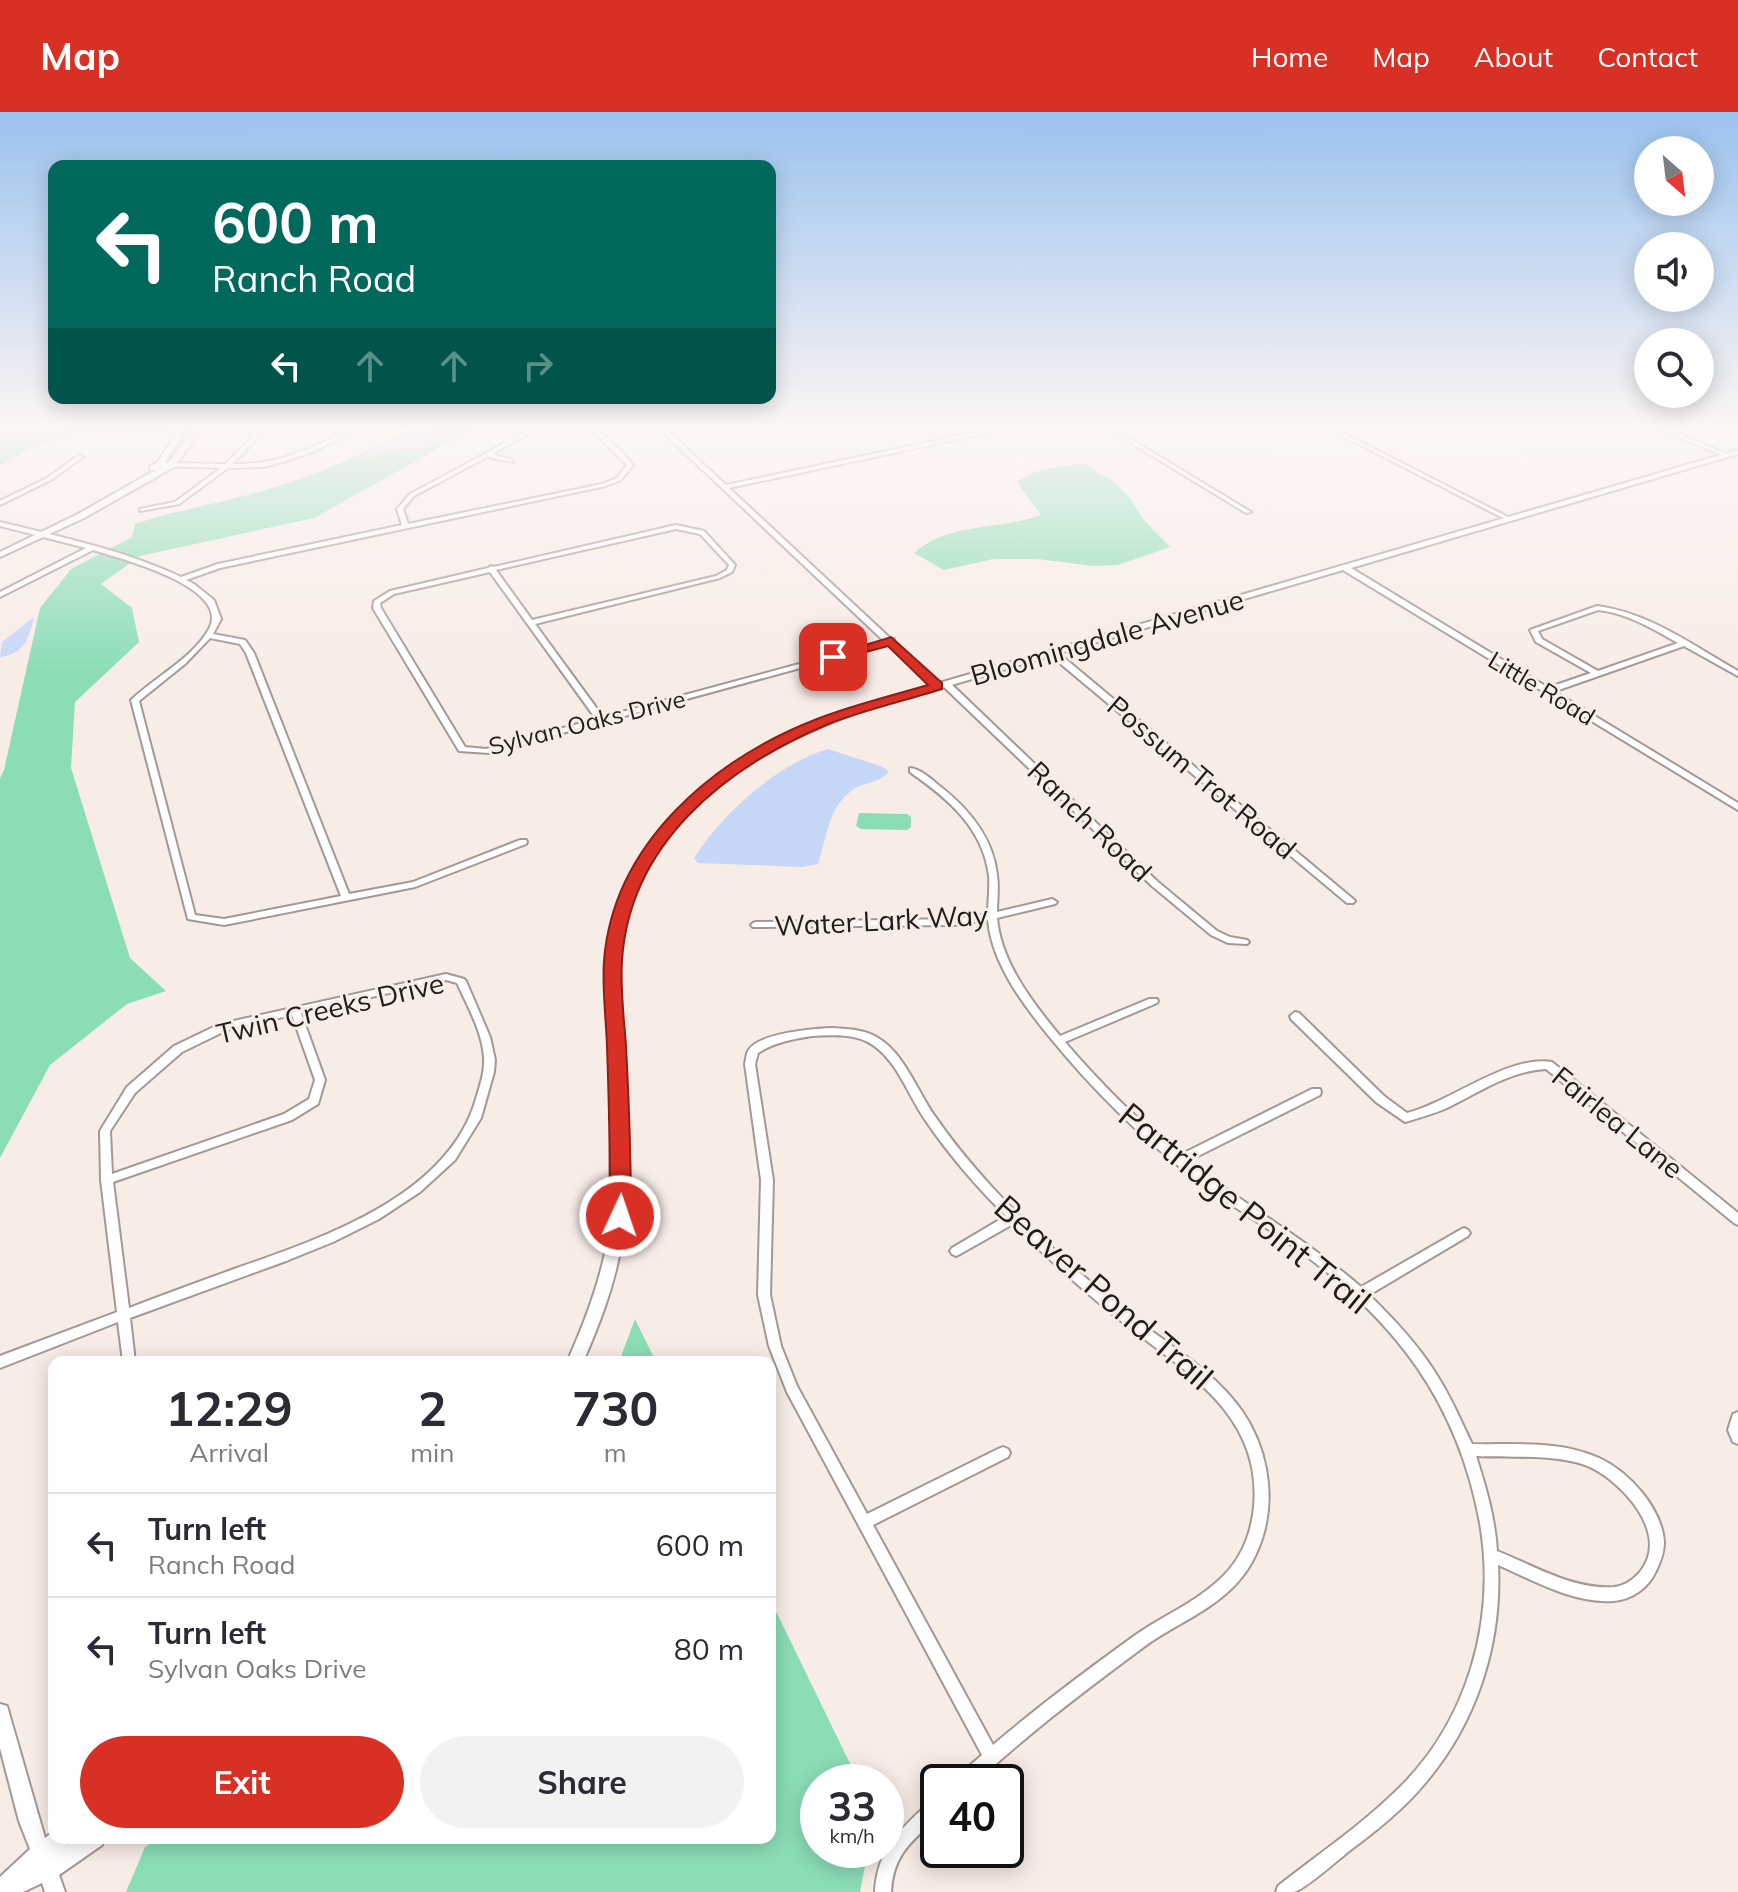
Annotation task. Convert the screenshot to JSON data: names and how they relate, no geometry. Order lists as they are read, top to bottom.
{
  "streets": {
    "street": [
      "Bloomingdale Avenue",
      "Little Road",
      "Sylvan Oaks Drive",
      "Possum Trot Road",
      "Ranch Road",
      "Water Lark Way",
      "Twin Creeks Drive",
      "Fairlea Lane",
      "Partridge Point Trail",
      "Beaver Pond Trail"
    ]
  },
  "crossings": [
    ["Bloomingdale Avenue", "Little Road"],
    ["Bloomingdale Avenue", "Possum Trot Road"],
    ["Bloomingdale Avenue", "Ranch Road"],
    ["Sylvan Oaks Drive", "Ranch Road"],
    ["Water Lark Way", "Partridge Point Trail"]
  ],
  "north": "bottom right",
  "page": {
    "header": "Map",
    "nav": [
      "Home",
      "Map",
      "About",
      "Contact"
    ],
    "turn": ["600 m", "Ranch Road"],
    "eta": [
      "12:29",
      "Arrival",
      "2",
      "min",
      "730",
      "m"
    ],
    "list": [
      {
        "name": "Turn left",
        "note": "Ranch Road",
        "value": "600 m"
      },
      {
        "name": "Turn left",
        "note": "Sylvan Oaks Drive",
        "value": "80 m"
      }
    ],
    "buttons": ["Exit", "Share"],
    "speed": "33 km/h",
    "limit": "40"
  }
}
